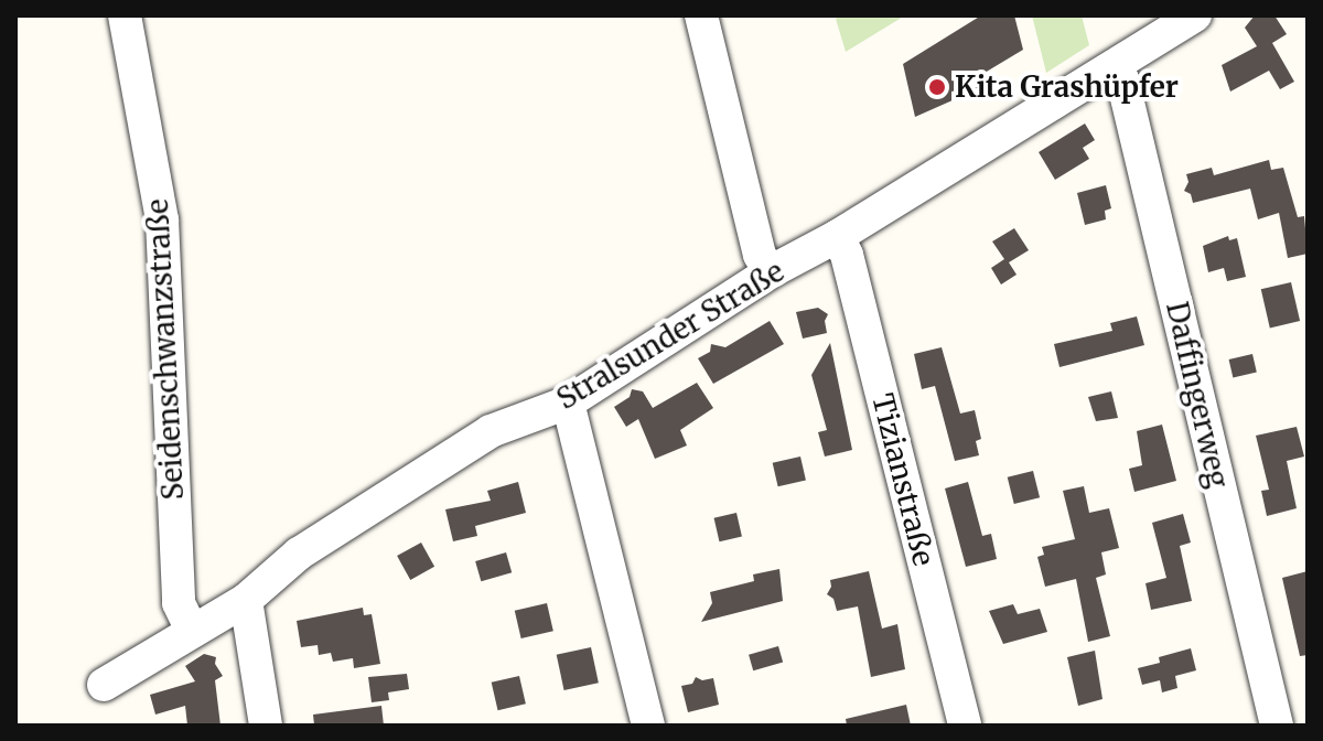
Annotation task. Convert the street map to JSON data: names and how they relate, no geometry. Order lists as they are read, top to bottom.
{
  "streets": {
    "street": [
      "Stralsunder Straße",
      "Seidenschwanzstraße",
      "Daffingerweg",
      "Tizianstraße"
    ]
  },
  "crossings": [
    ["Stralsunder Straße", "Seidenschwanzstraße"],
    ["Stralsunder Straße", "Daffingerweg"],
    ["Stralsunder Straße", "Tizianstraße"]
  ],
  "places": ["Kita Grashüpfer"]
}
